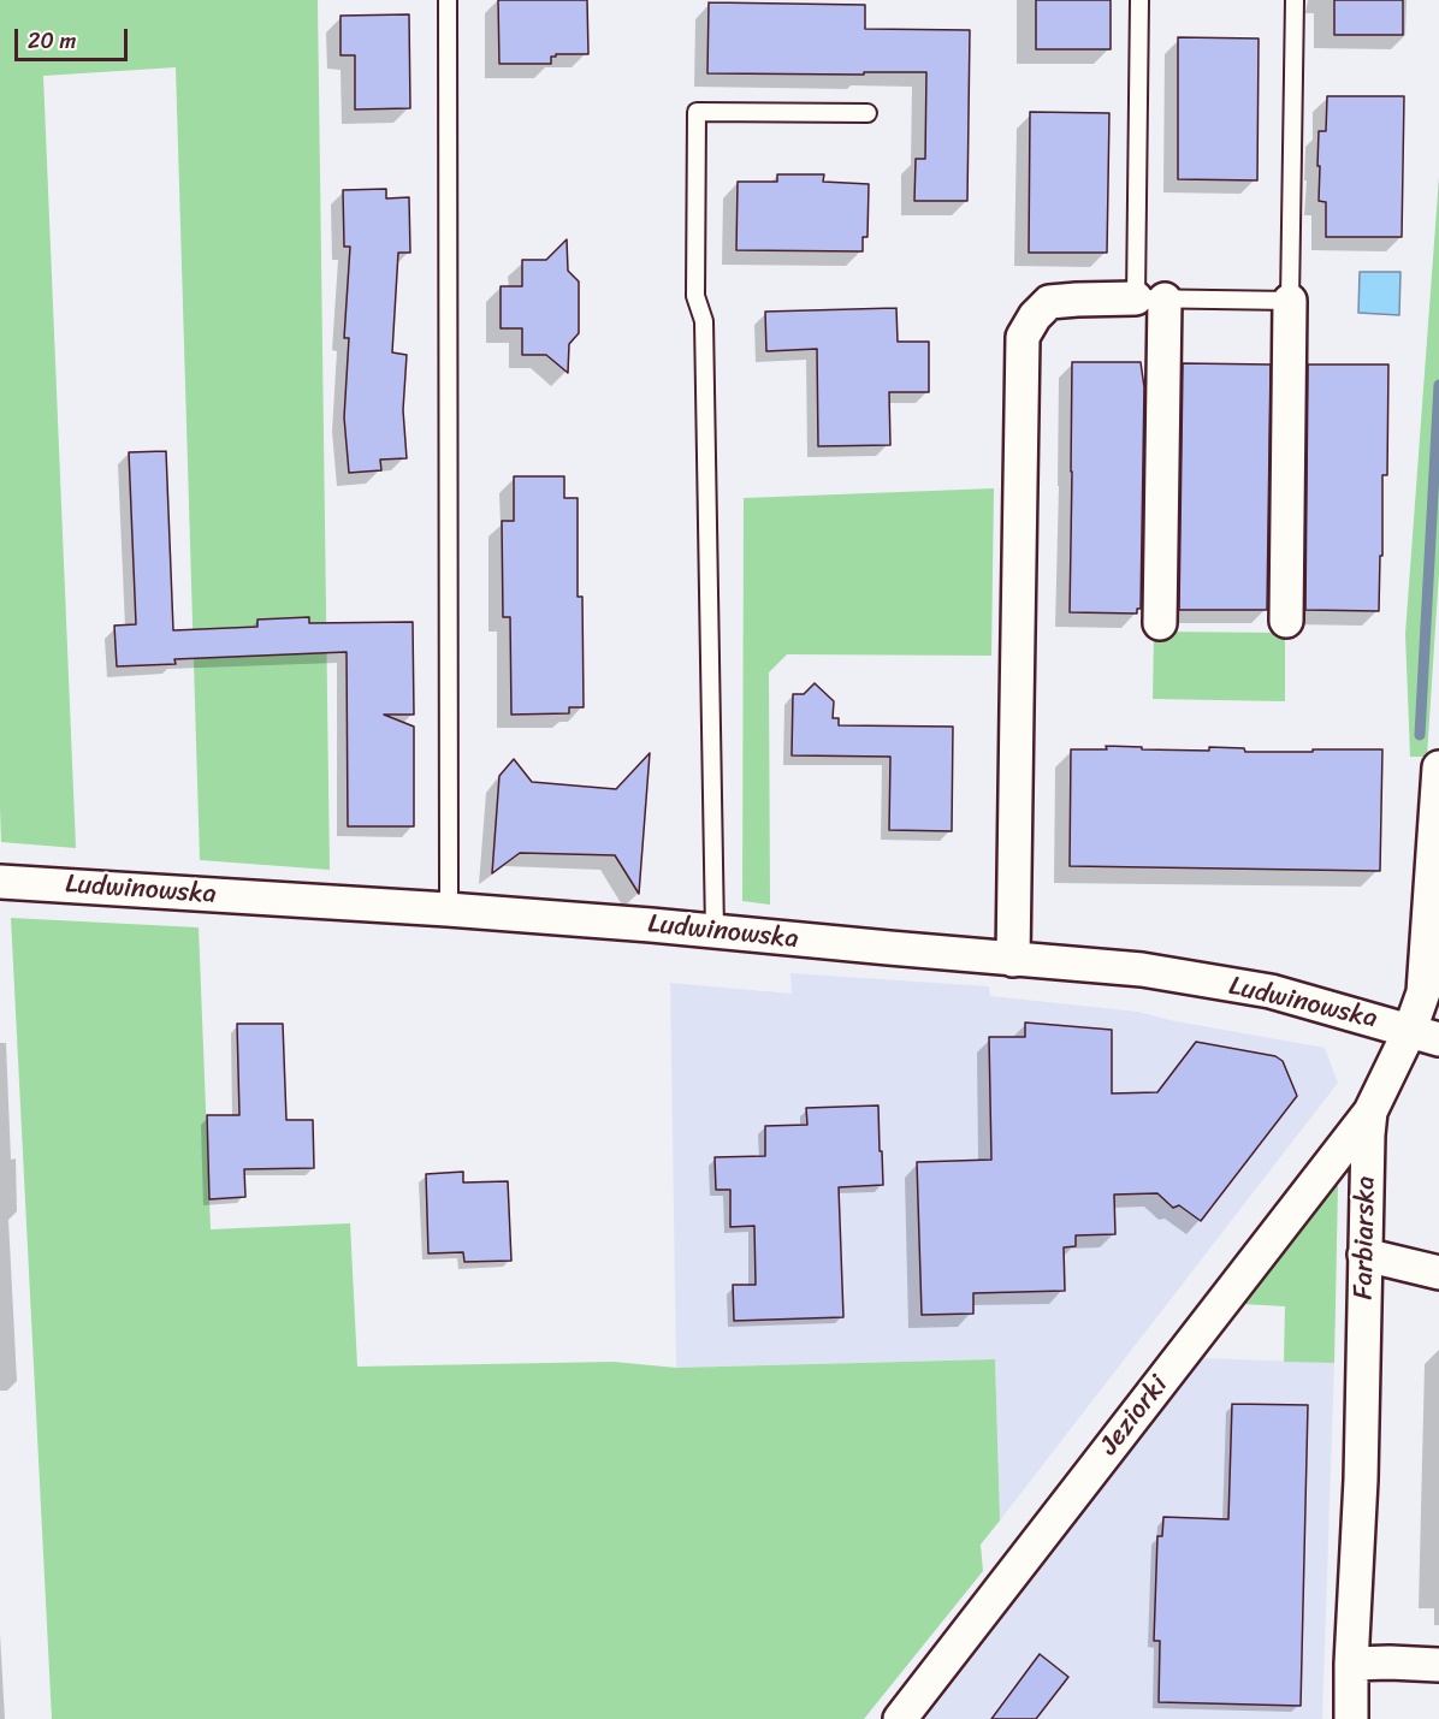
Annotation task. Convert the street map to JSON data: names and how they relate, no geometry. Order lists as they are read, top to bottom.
{
  "streets": {
    "street": ["Ludwinowska", "Farbiarska", "Jeziorki"]
  },
  "crossings": [
    ["Ludwinowska", "Farbiarska"],
    ["Farbiarska", "Jeziorki"]
  ],
  "scale_bar": "20 m"
}
